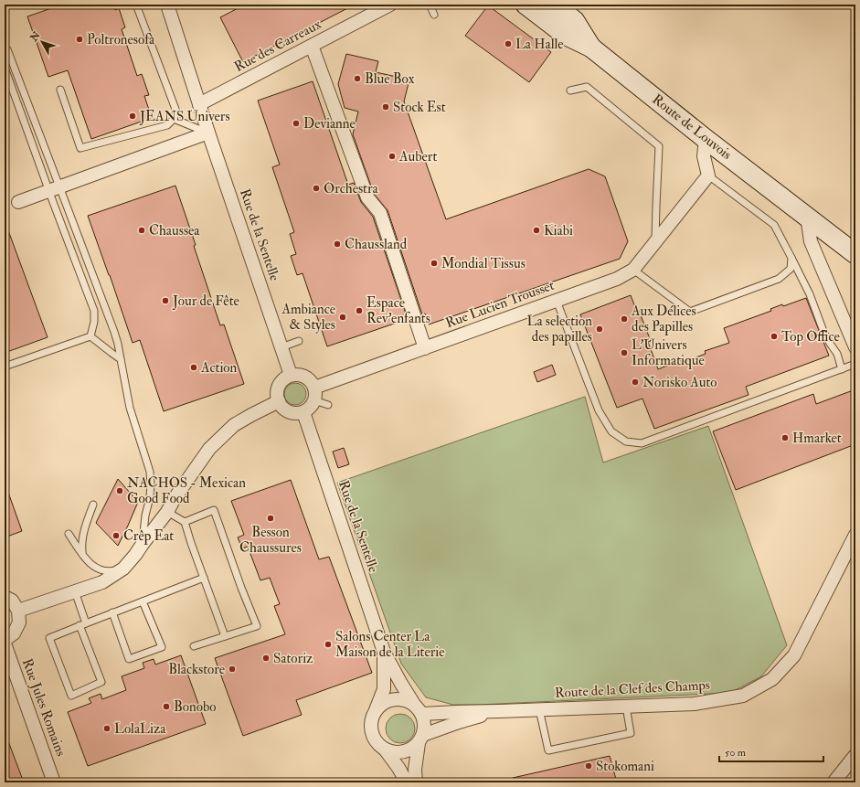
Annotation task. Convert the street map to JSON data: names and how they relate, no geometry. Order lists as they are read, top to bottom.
{
  "streets": {
    "main road": ["Route de Louvois"],
    "street": [
      "Rue des Carreaux",
      "Rue de la Sentelle",
      "Rue Lucien Trousset",
      "Route de la Clef des Champs",
      "Rue Jules Romains"
    ]
  },
  "crossings": [
    ["Rue des Carreaux", "Rue de la Sentelle"],
    ["Rue de la Sentelle", "Rue Lucien Trousset"]
  ],
  "places": [
    "Poltronesofà",
    "La Halle",
    "Blue Box",
    "Stock Est",
    "JEANS Univers",
    "Devianne",
    "Aubert",
    "Orchestra",
    "Chaussea",
    "Kiabi",
    "Chaussland",
    "Mondial Tissus",
    "Jour de Fête",
    "Espace Rev'enfants",
    "Ambiance & Styles",
    "Aux Délices des Papilles",
    "La selection des papilles",
    "Top Office",
    "L'Univers Informatique",
    "Action",
    "Norisko Auto",
    "Hmarket",
    "NACHOS - Mexican Good Food",
    "Besson Chaussures",
    "Crêp Eat",
    "Salons Center La Maison de la Literie",
    "Satoriz",
    "Blackstore",
    "Bonobo",
    "LolaLiza",
    "Stokomani"
  ],
  "scale_bar": "50 m",
  "north": "top left"
}
